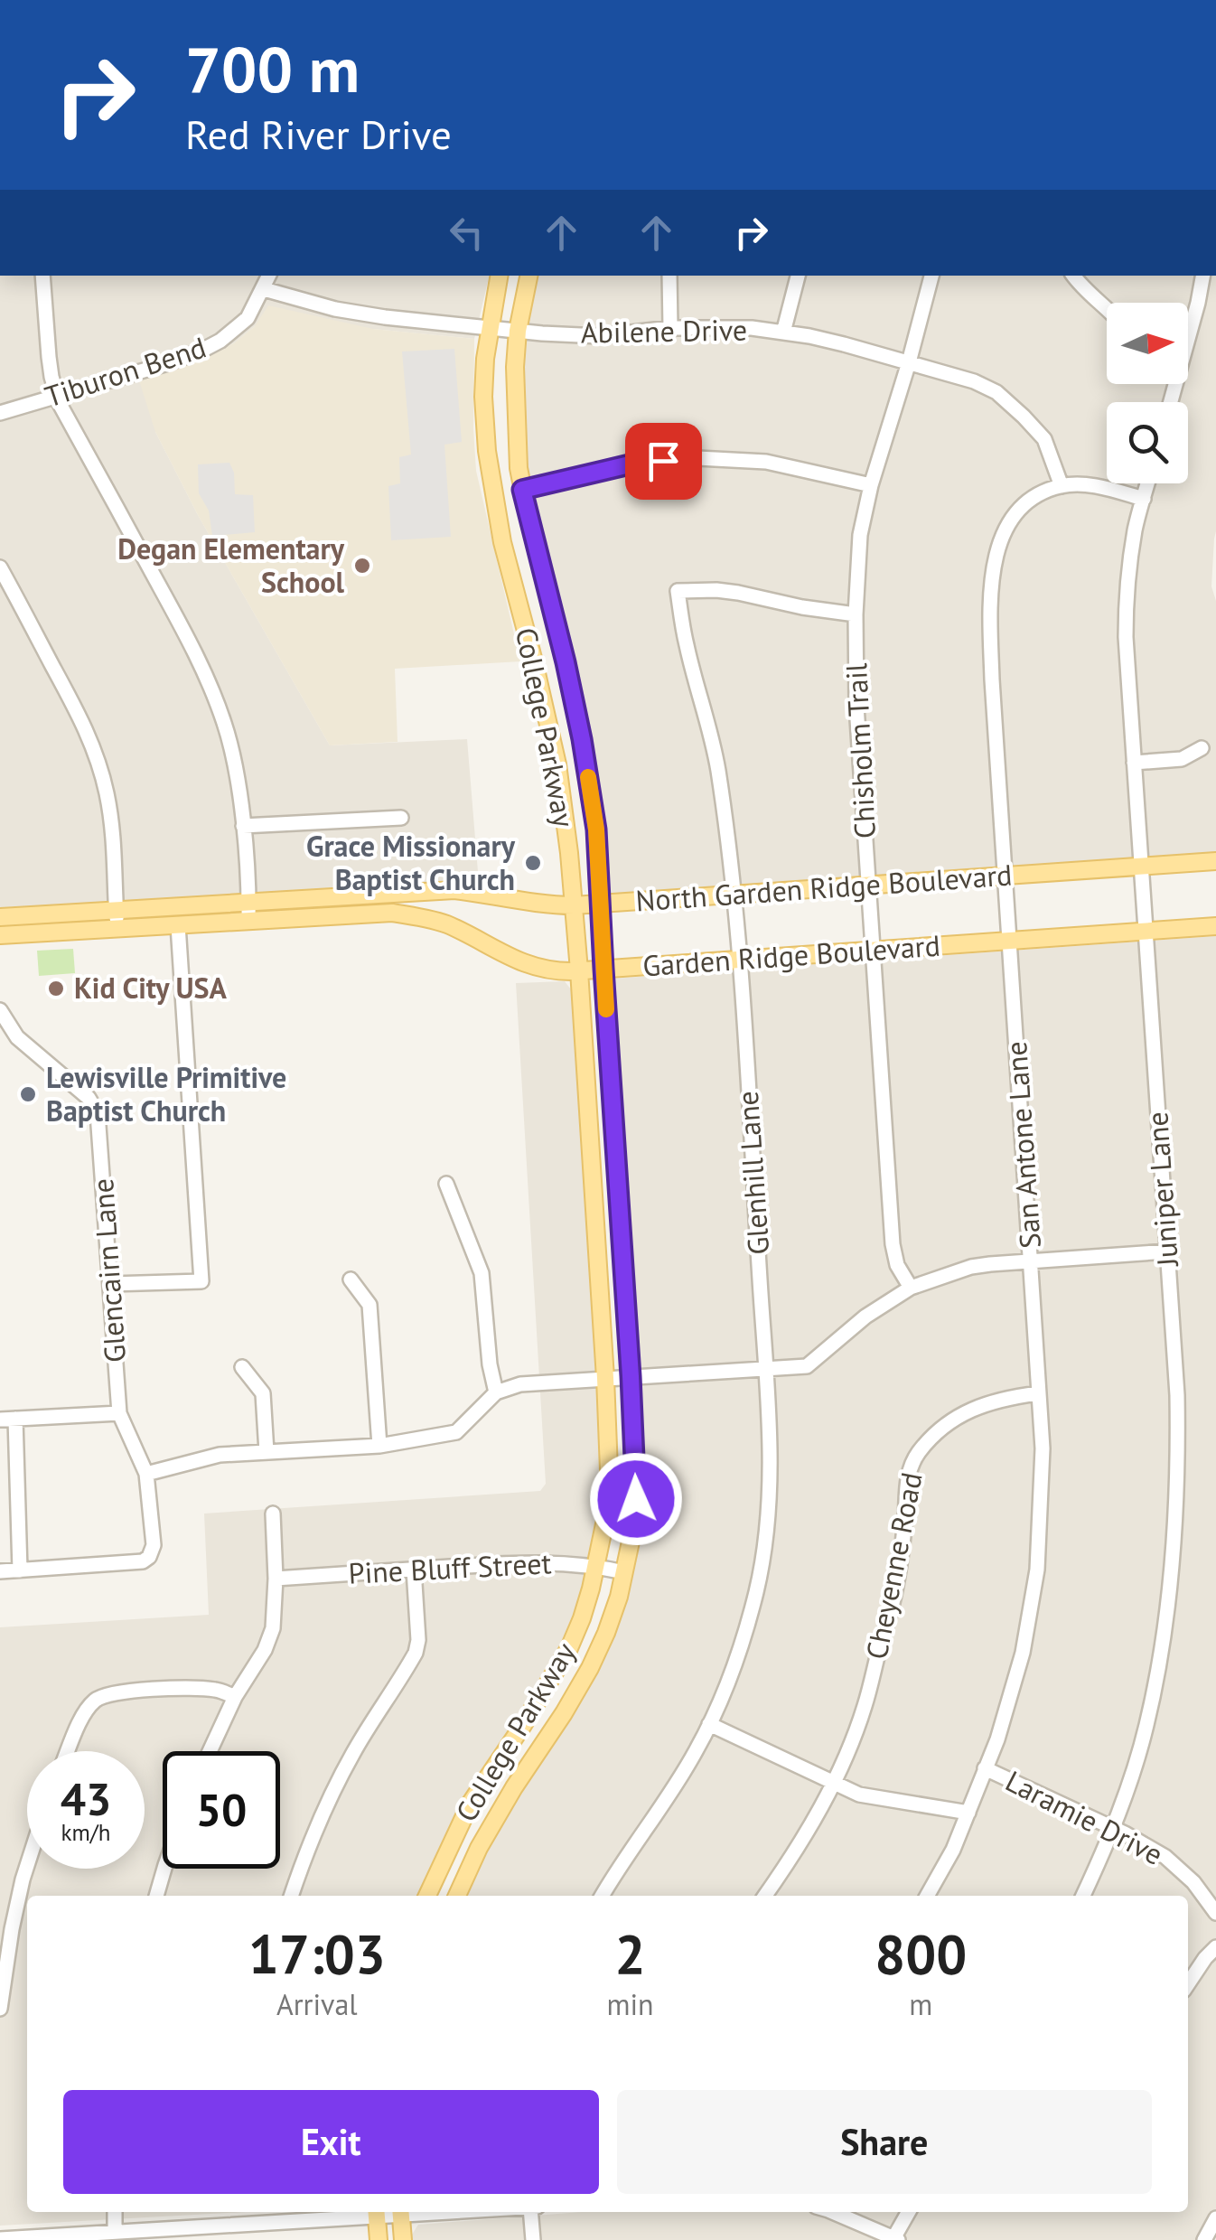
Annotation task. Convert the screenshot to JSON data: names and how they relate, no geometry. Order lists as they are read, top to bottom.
{
  "streets": {
    "main road": ["College Parkway", "North Garden Ridge Boulevard", "Garden Ridge Boulevard"],
    "street": [
      "Abilene Drive",
      "Tiburon Bend",
      "Chisholm Trail",
      "San Antone Lane",
      "Glenhill Lane",
      "Juniper Lane",
      "Glencairn Lane",
      "Cheyenne Road",
      "Pine Bluff Street",
      "Laramie Drive"
    ]
  },
  "crossings": [
    ["Abilene Drive", "Tiburon Bend"],
    ["Abilene Drive", "College Parkway"],
    ["Abilene Drive", "Chisholm Trail"],
    ["Abilene Drive", "San Antone Lane"],
    ["College Parkway", "North Garden Ridge Boulevard"],
    ["College Parkway", "Garden Ridge Boulevard"],
    ["College Parkway", "Pine Bluff Street"],
    ["Chisholm Trail", "North Garden Ridge Boulevard"],
    ["Chisholm Trail", "Garden Ridge Boulevard"],
    ["Chisholm Trail", "Glenhill Lane"],
    ["North Garden Ridge Boulevard", "San Antone Lane"],
    ["North Garden Ridge Boulevard", "Glenhill Lane"],
    ["North Garden Ridge Boulevard", "Juniper Lane"],
    ["Garden Ridge Boulevard", "San Antone Lane"],
    ["Garden Ridge Boulevard", "Glenhill Lane"],
    ["Garden Ridge Boulevard", "Juniper Lane"],
    ["San Antone Lane", "Cheyenne Road"],
    ["San Antone Lane", "Laramie Drive"],
    ["Glenhill Lane", "Laramie Drive"],
    ["Juniper Lane", "Laramie Drive"],
    ["Cheyenne Road", "Laramie Drive"]
  ],
  "places": [
    "Degan Elementary School",
    "Grace Missionary Baptist Church",
    "Kid City USA",
    "Lewisville Primitive Baptist Church"
  ],
  "north": "right",
  "page": {
    "turn": ["700 m", "Red River Drive"],
    "speed": "43 km/h",
    "limit": "50",
    "eta": [
      "17:03",
      "Arrival",
      "2",
      "min",
      "800",
      "m"
    ],
    "buttons": ["Exit", "Share"]
  }
}
